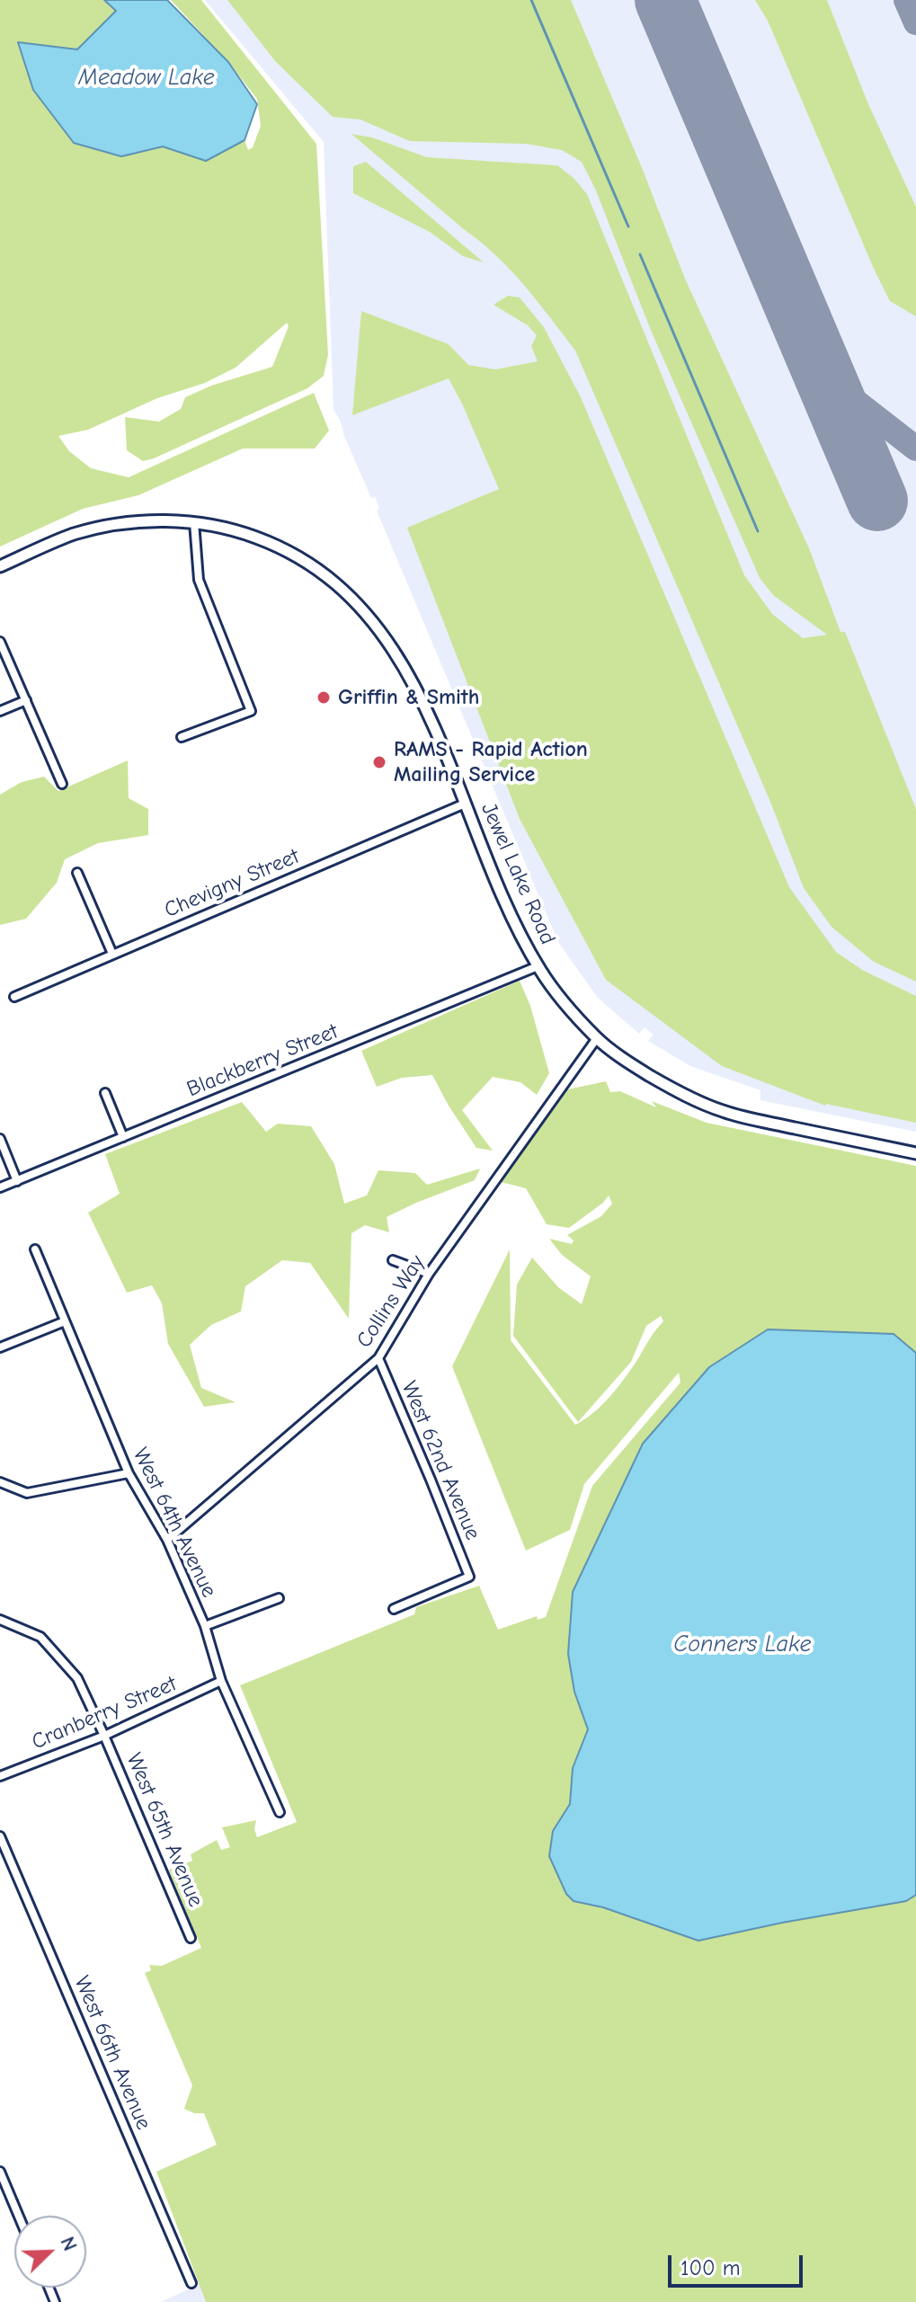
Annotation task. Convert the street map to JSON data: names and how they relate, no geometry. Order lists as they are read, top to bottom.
{
  "streets": {
    "main road": ["Jewel Lake Road"],
    "street": [
      "Chevigny Street",
      "Blackberry Street",
      "Collins Way",
      "West 62nd Avenue",
      "West 64th Avenue",
      "Cranberry Street",
      "West 65th Avenue",
      "West 66th Avenue"
    ]
  },
  "crossings": [
    ["Jewel Lake Road", "Chevigny Street"],
    ["Jewel Lake Road", "Blackberry Street"],
    ["Jewel Lake Road", "Collins Way"],
    ["Collins Way", "West 62nd Avenue"],
    ["Collins Way", "West 64th Avenue"],
    ["West 64th Avenue", "Cranberry Street"],
    ["Cranberry Street", "West 65th Avenue"]
  ],
  "water": ["Meadow Lake", "Conners Lake"],
  "places": ["Griffin & Smith", "RAMS - Rapid Action Mailing Service"],
  "scale_bar": "100 m",
  "north": "top right"
}
